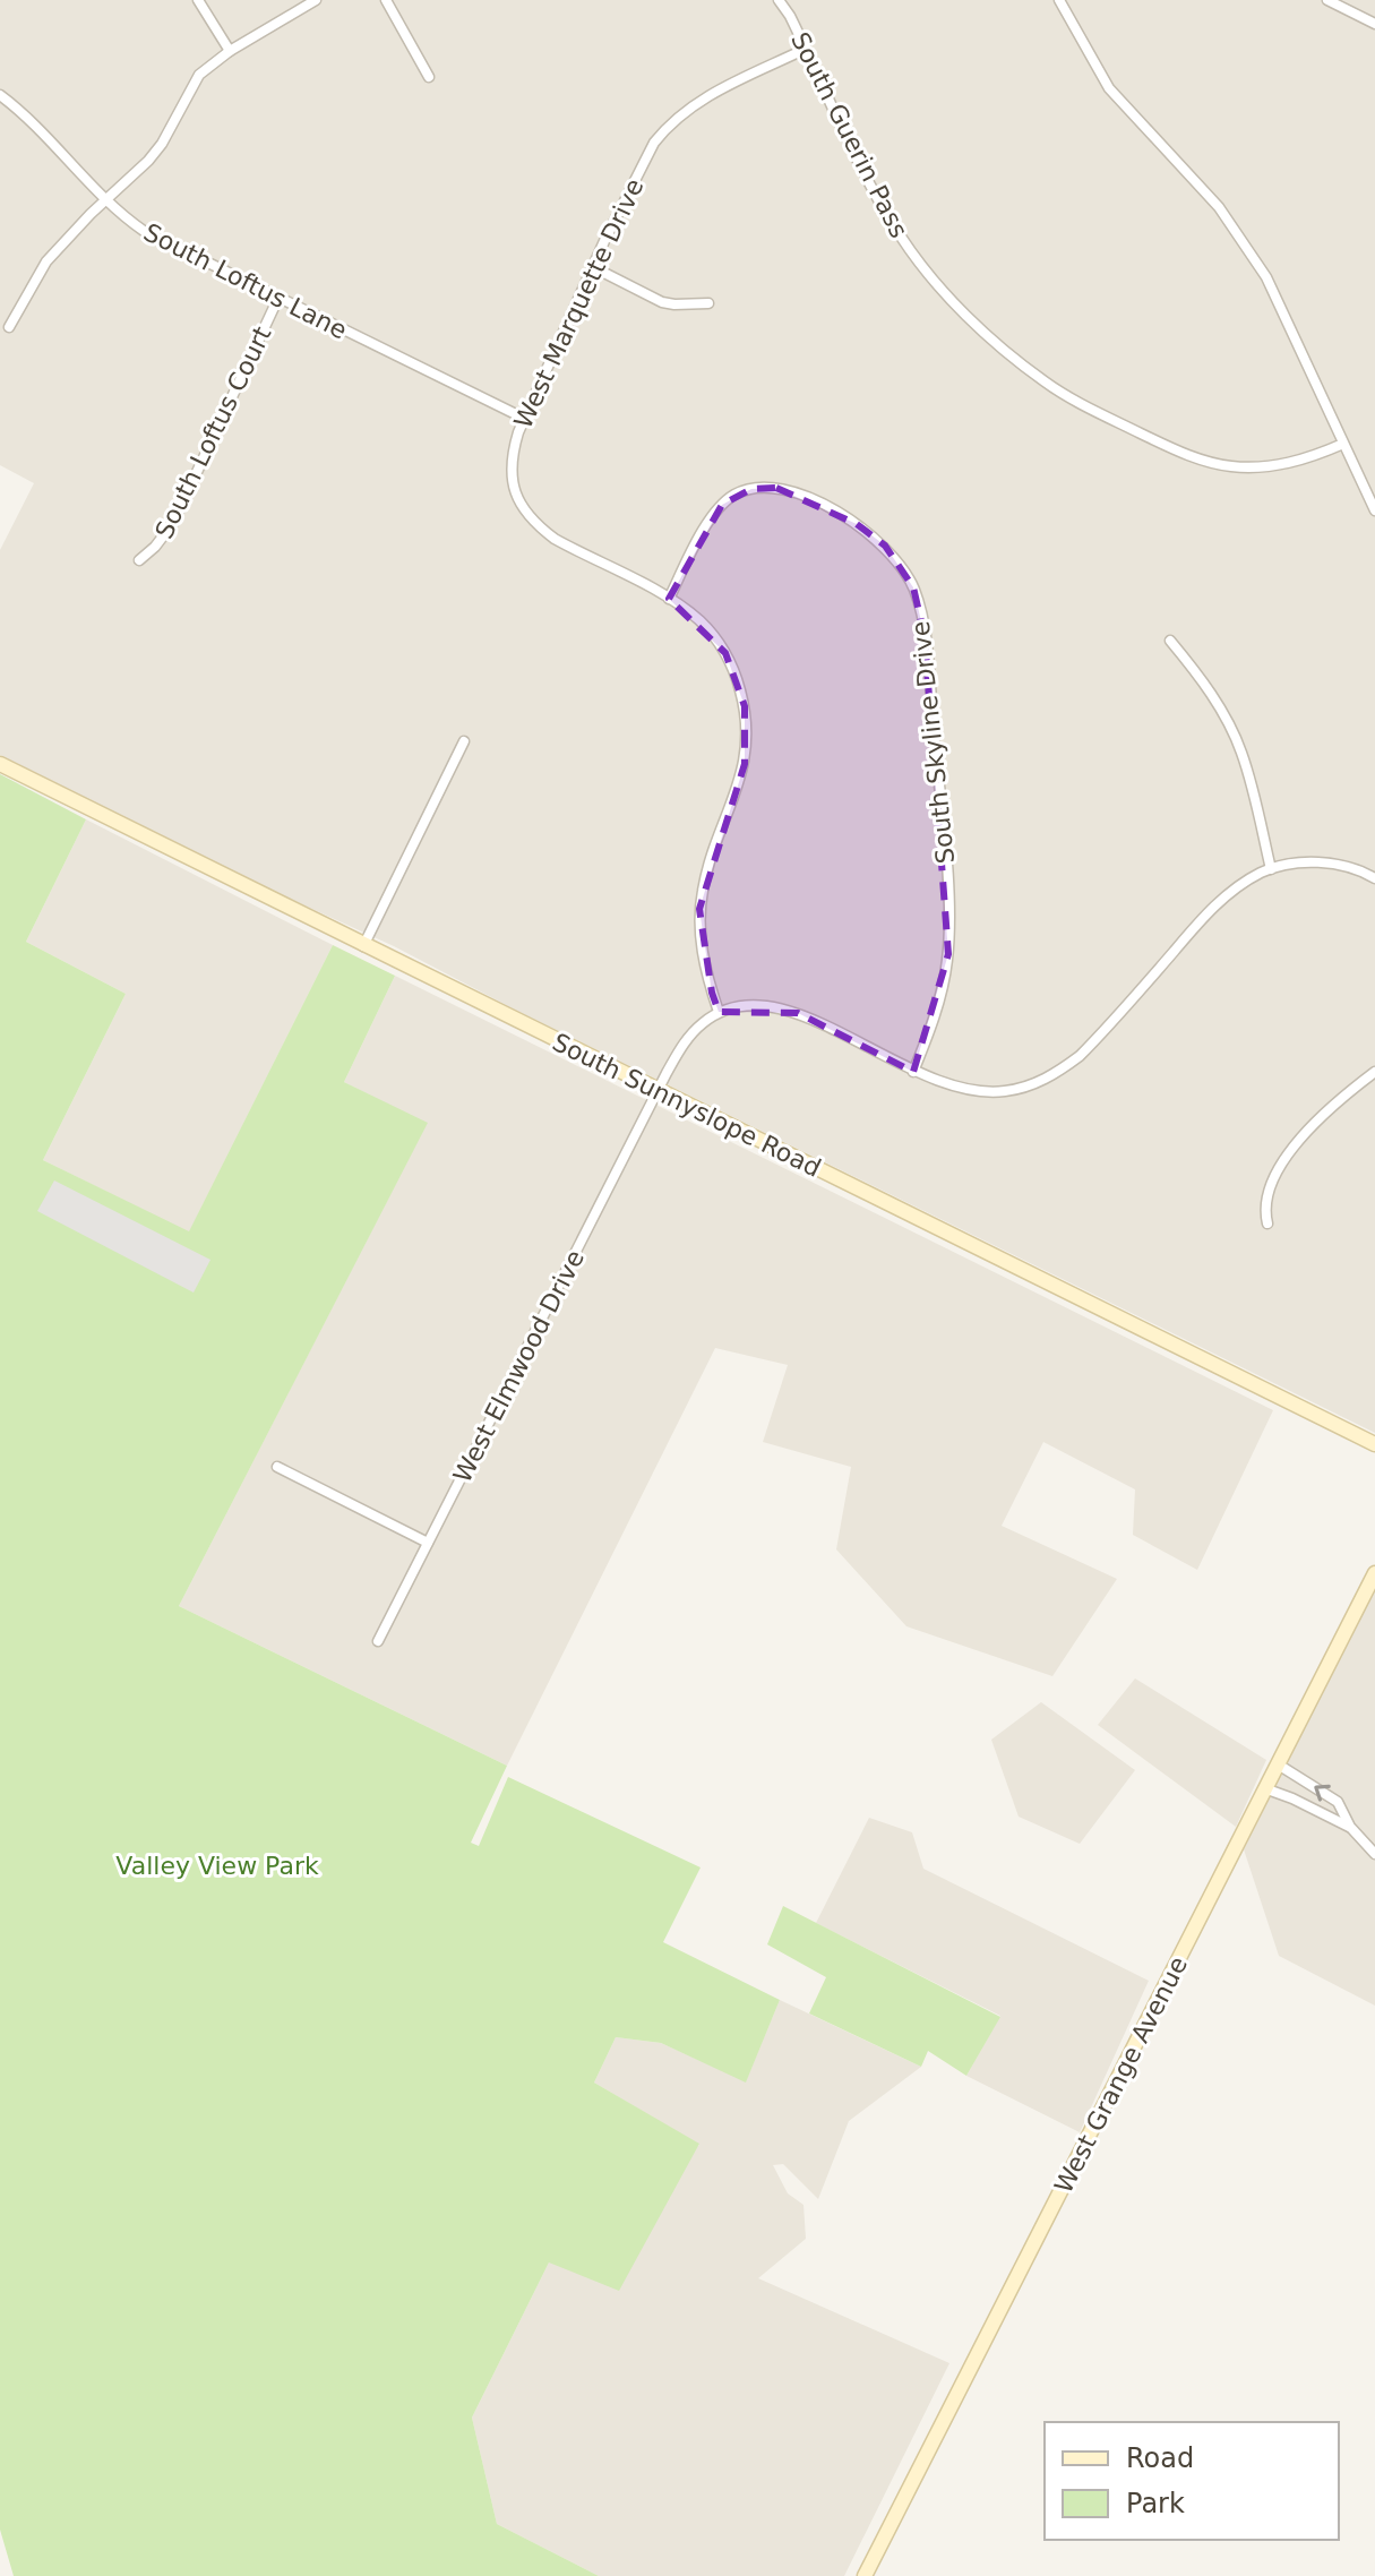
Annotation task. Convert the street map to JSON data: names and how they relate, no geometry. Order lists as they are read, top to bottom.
{
  "streets": {
    "street": [
      "South Guerin Pass",
      "South Loftus Lane",
      "West Marquette Drive",
      "South Loftus Court",
      "South Skyline Drive",
      "South Sunnyslope Road",
      "West Elmwood Drive",
      "West Grange Avenue"
    ]
  },
  "crossings": [
    ["South Guerin Pass", "West Marquette Drive"],
    ["South Loftus Lane", "West Marquette Drive"],
    ["South Loftus Lane", "South Loftus Court"],
    ["West Marquette Drive", "South Skyline Drive"],
    ["West Marquette Drive", "West Elmwood Drive"],
    ["South Sunnyslope Road", "West Elmwood Drive"]
  ],
  "parks": ["Valley View Park"],
  "legend": ["Road", "Park"]
}
